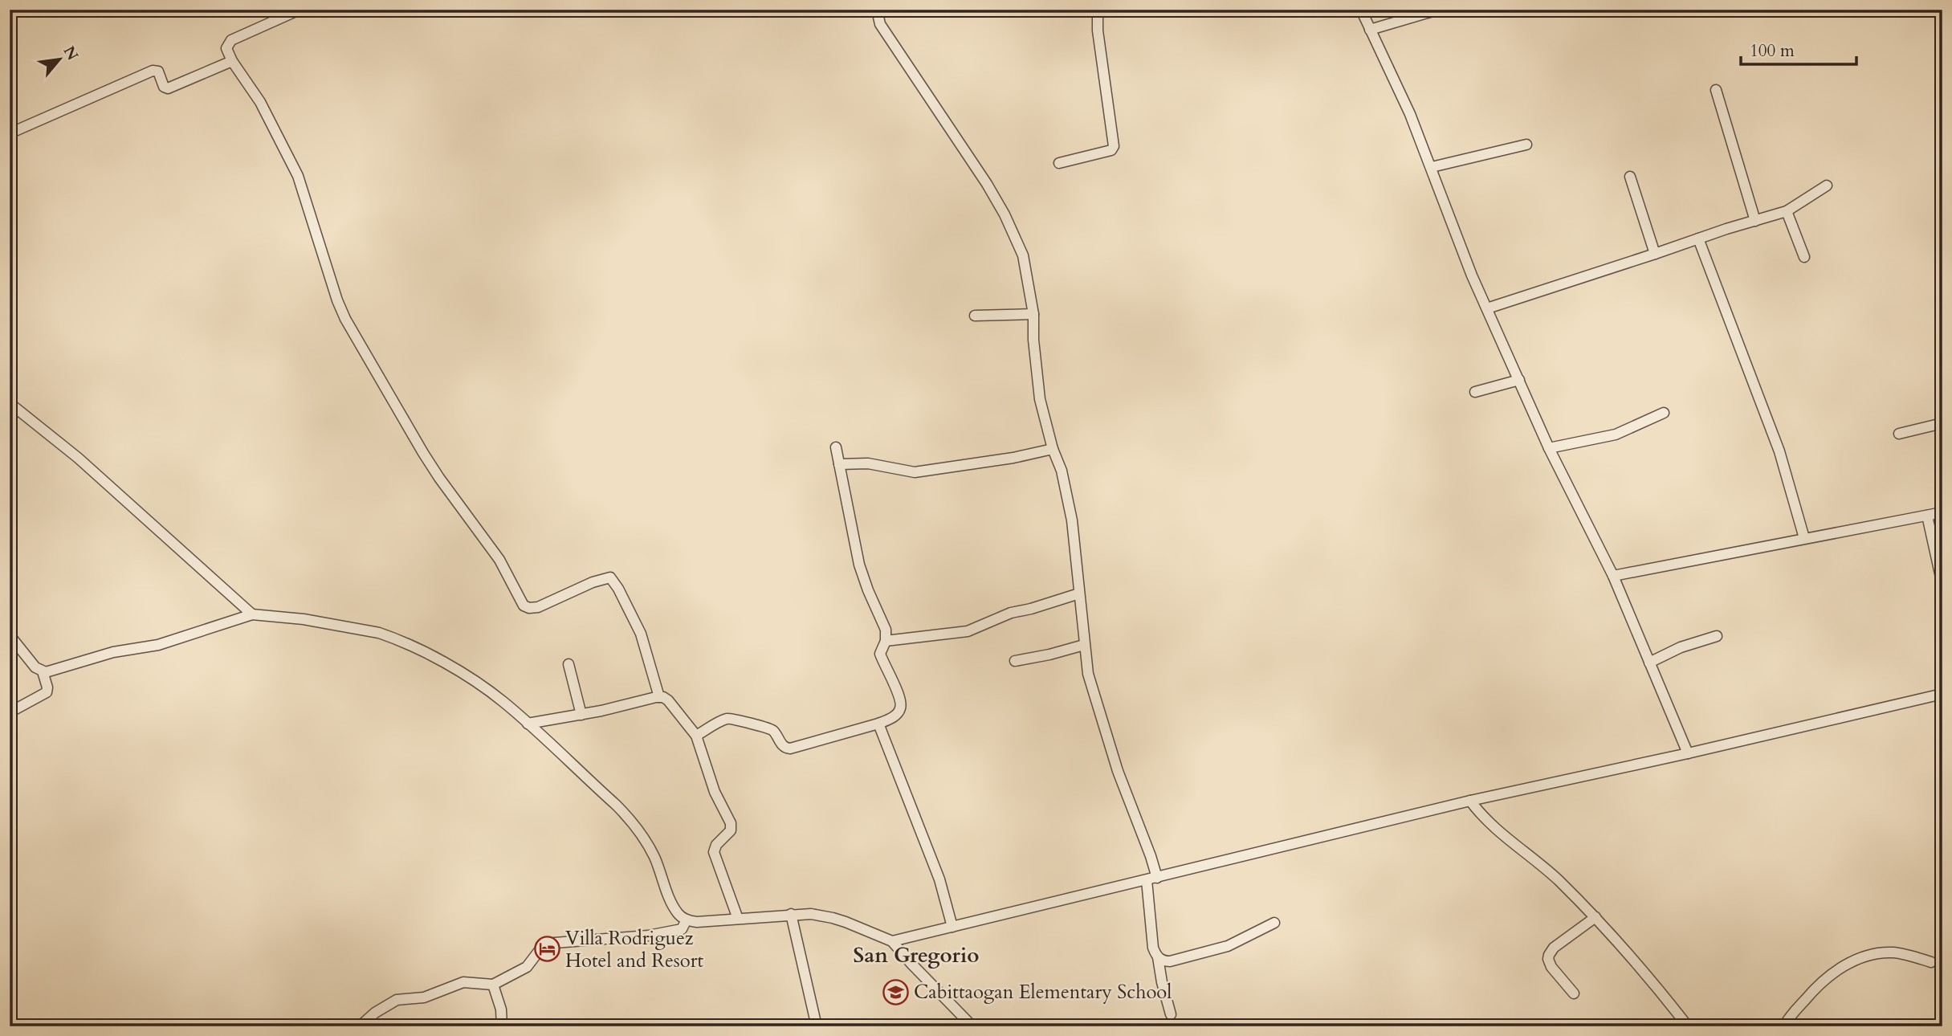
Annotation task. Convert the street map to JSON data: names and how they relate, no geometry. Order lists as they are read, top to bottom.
{
  "districts": ["San Gregorio"],
  "places": {
    "hotel": ["Villa Rodriguez Hotel and Resort"],
    "school or university": ["Cabittaogan Elementary School"]
  },
  "scale_bar": "100 m",
  "north": "top right"
}
